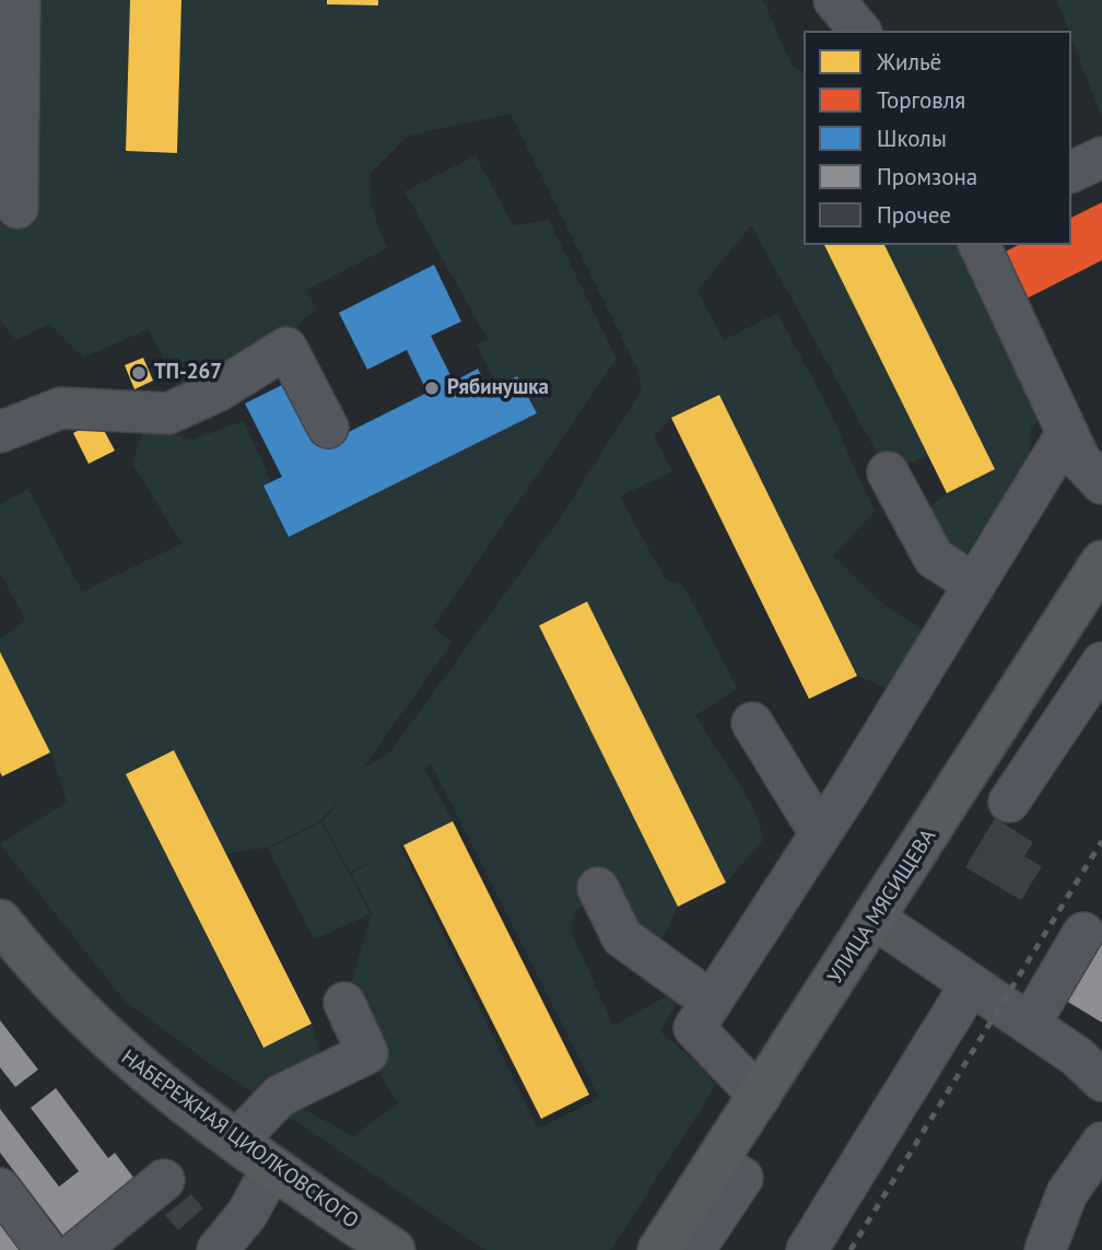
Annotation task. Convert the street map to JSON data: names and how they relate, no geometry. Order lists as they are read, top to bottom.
{
  "streets": {
    "main road": ["УЛИЦА МЯСИЩЕВА", "НАБЕРЕЖНАЯ ЦИОЛКОВСКОГО"]
  },
  "places": ["ТП-267", "Рябинушка"],
  "legend": [
    "Жильё",
    "Торговля",
    "Школы",
    "Промзона",
    "Прочее"
  ]
}
